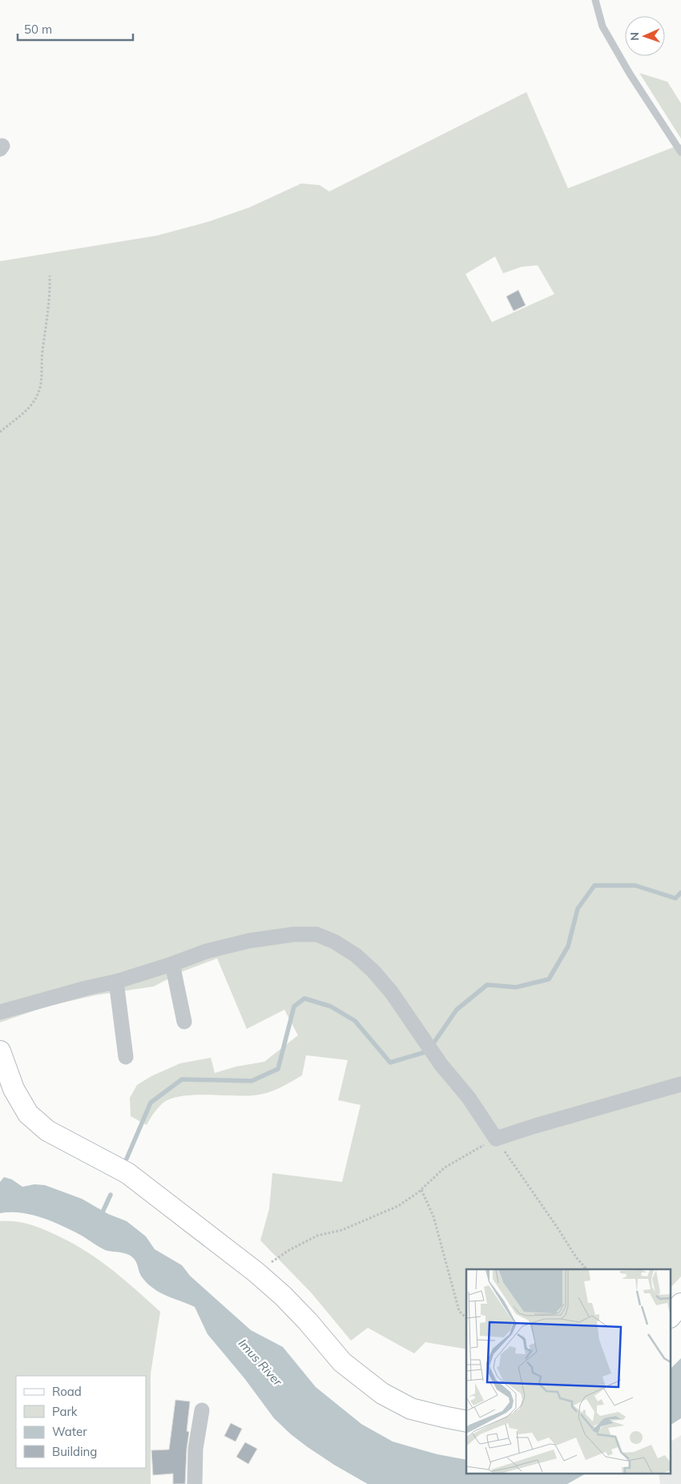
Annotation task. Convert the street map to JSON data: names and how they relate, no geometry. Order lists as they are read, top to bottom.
{
  "water": ["Imus River"],
  "legend": [
    "Road",
    "Park",
    "Water",
    "Building"
  ],
  "scale_bar": "50 m",
  "north": "left"
}
